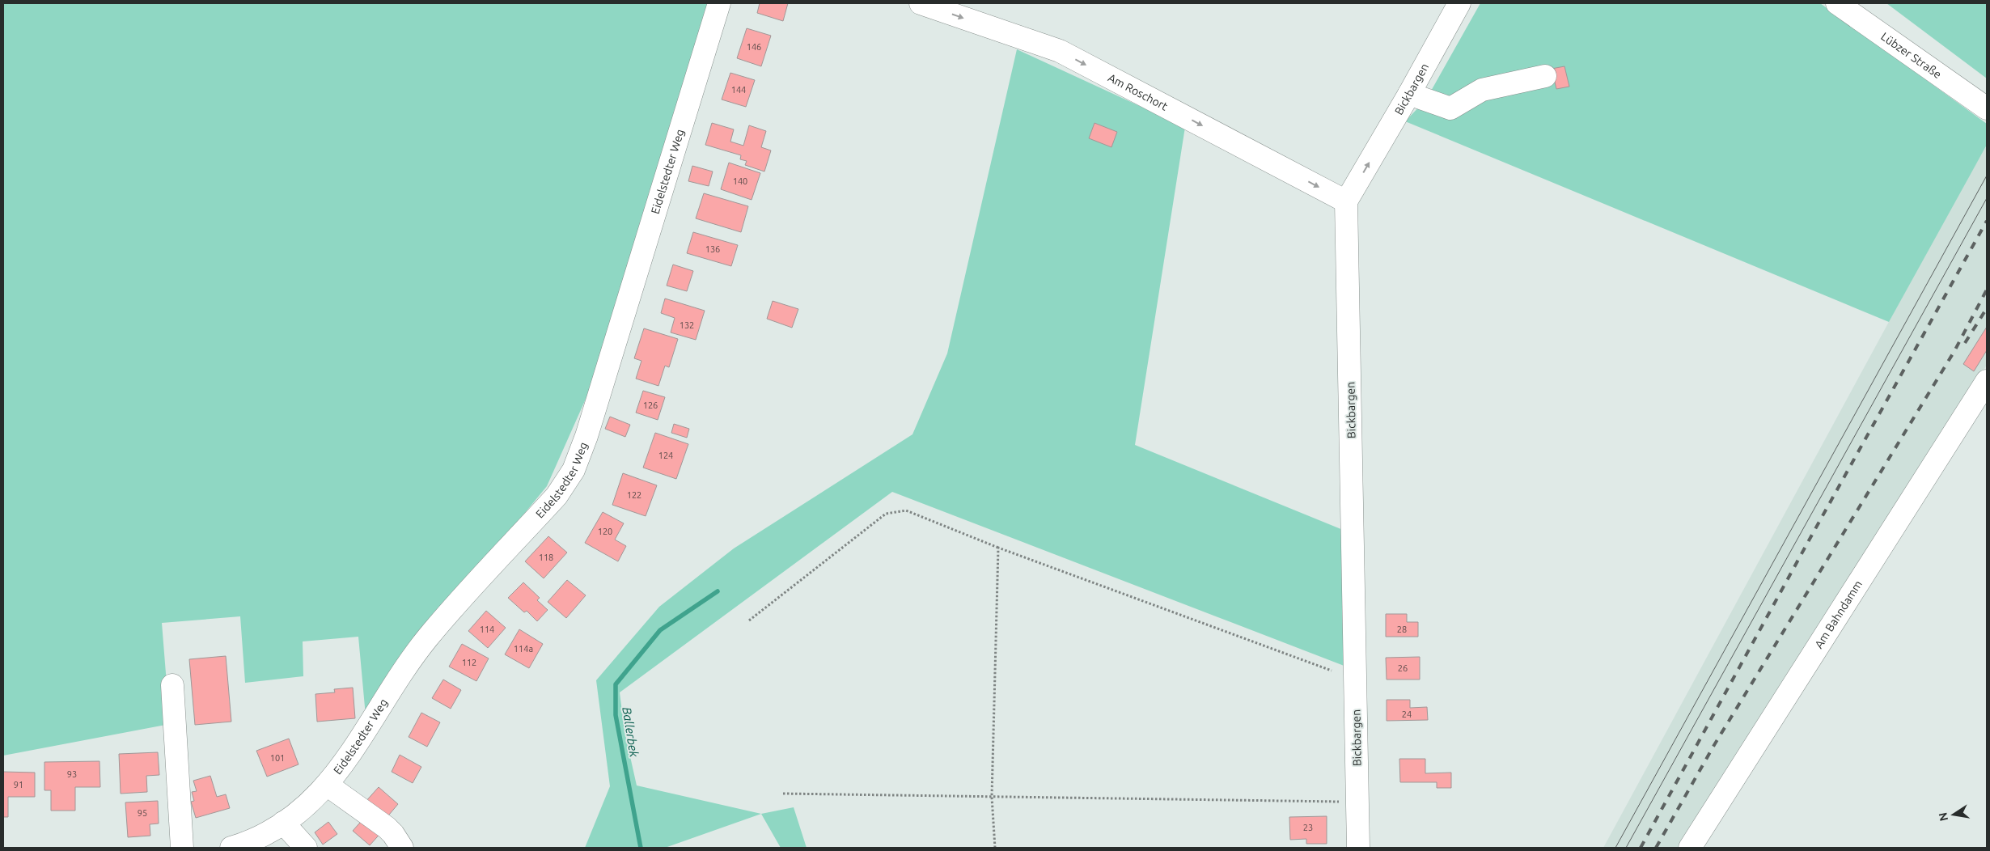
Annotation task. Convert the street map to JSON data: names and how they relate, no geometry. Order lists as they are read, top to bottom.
{
  "streets": {
    "street": [
      "Lübzer Straße",
      "Bickbargen",
      "Am Roschort",
      "Eidelstedter Weg",
      "Am Bahndamm"
    ]
  },
  "crossings": [
    ["Bickbargen", "Am Roschort"]
  ],
  "one_way": ["Am Roschort"],
  "water": ["Ballerbek"],
  "house_numbers": [
    "146",
    "144",
    "140",
    "136",
    "132",
    "126",
    "124",
    "122",
    "120",
    "118",
    "114",
    "28",
    "114a",
    "112",
    "26",
    "24",
    "101",
    "93",
    "91",
    "95",
    "23"
  ],
  "north": "left"
}
